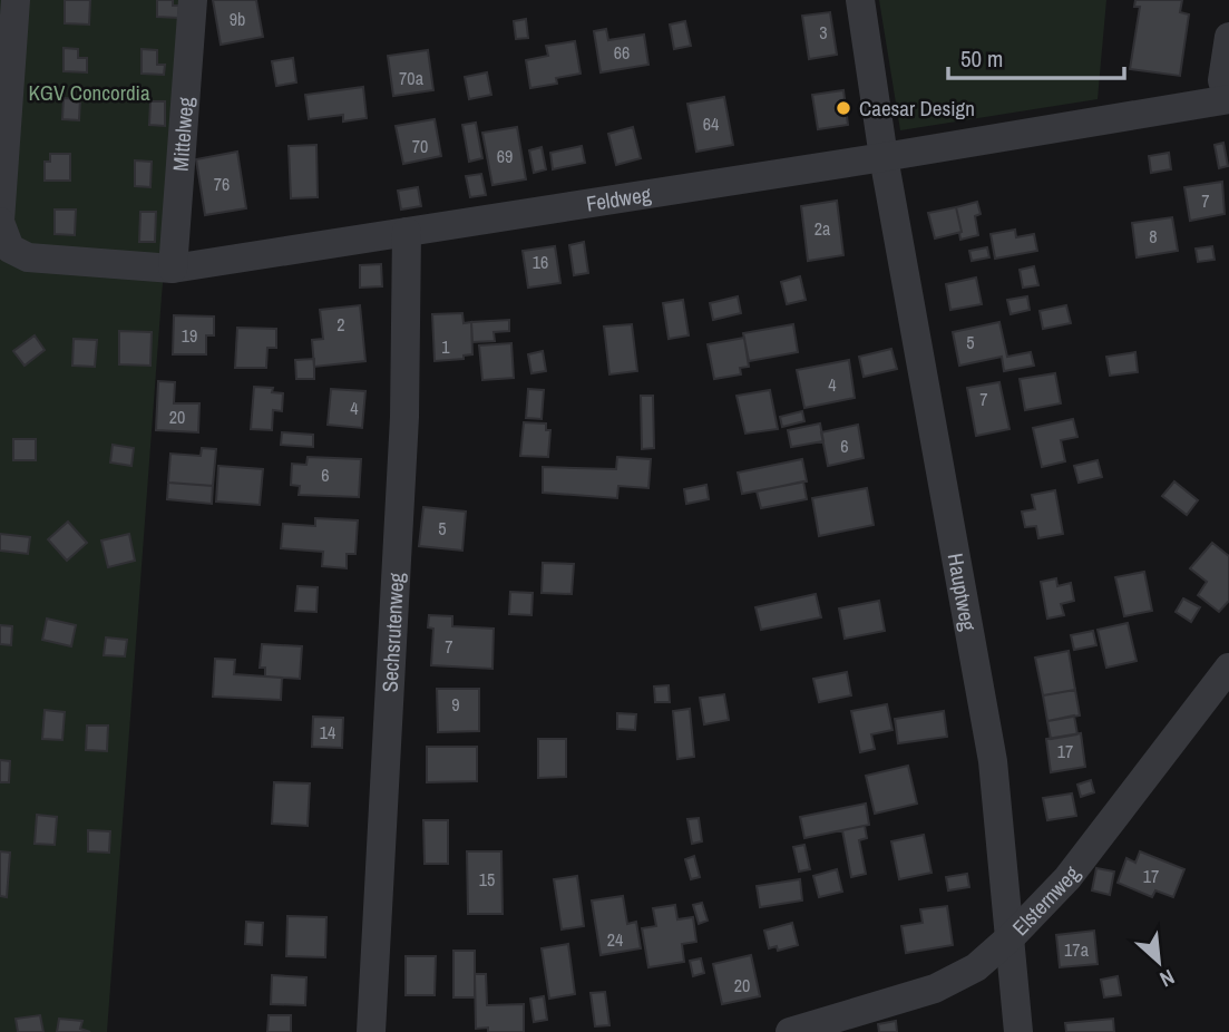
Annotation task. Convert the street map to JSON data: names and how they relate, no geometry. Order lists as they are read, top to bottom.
{
  "streets": {
    "street": [
      "Mittelweg",
      "Feldweg",
      "Hauptweg",
      "Sechsrutenweg",
      "Elsternweg"
    ]
  },
  "crossings": [
    ["Mittelweg", "Feldweg"],
    ["Feldweg", "Hauptweg"],
    ["Feldweg", "Sechsrutenweg"],
    ["Hauptweg", "Elsternweg"]
  ],
  "parks": ["KGV Concordia"],
  "places": ["Caesar Design"],
  "house_numbers": [
    "9b",
    "3",
    "66",
    "70a",
    "64",
    "70",
    "69",
    "76",
    "7",
    "2a",
    "8",
    "16",
    "2",
    "19",
    "5",
    "1",
    "4",
    "7",
    "4",
    "20",
    "6",
    "6",
    "5",
    "7",
    "9",
    "14",
    "17",
    "17",
    "15",
    "24",
    "17a",
    "20"
  ],
  "scale_bar": "50 m",
  "north": "bottom right"
}
